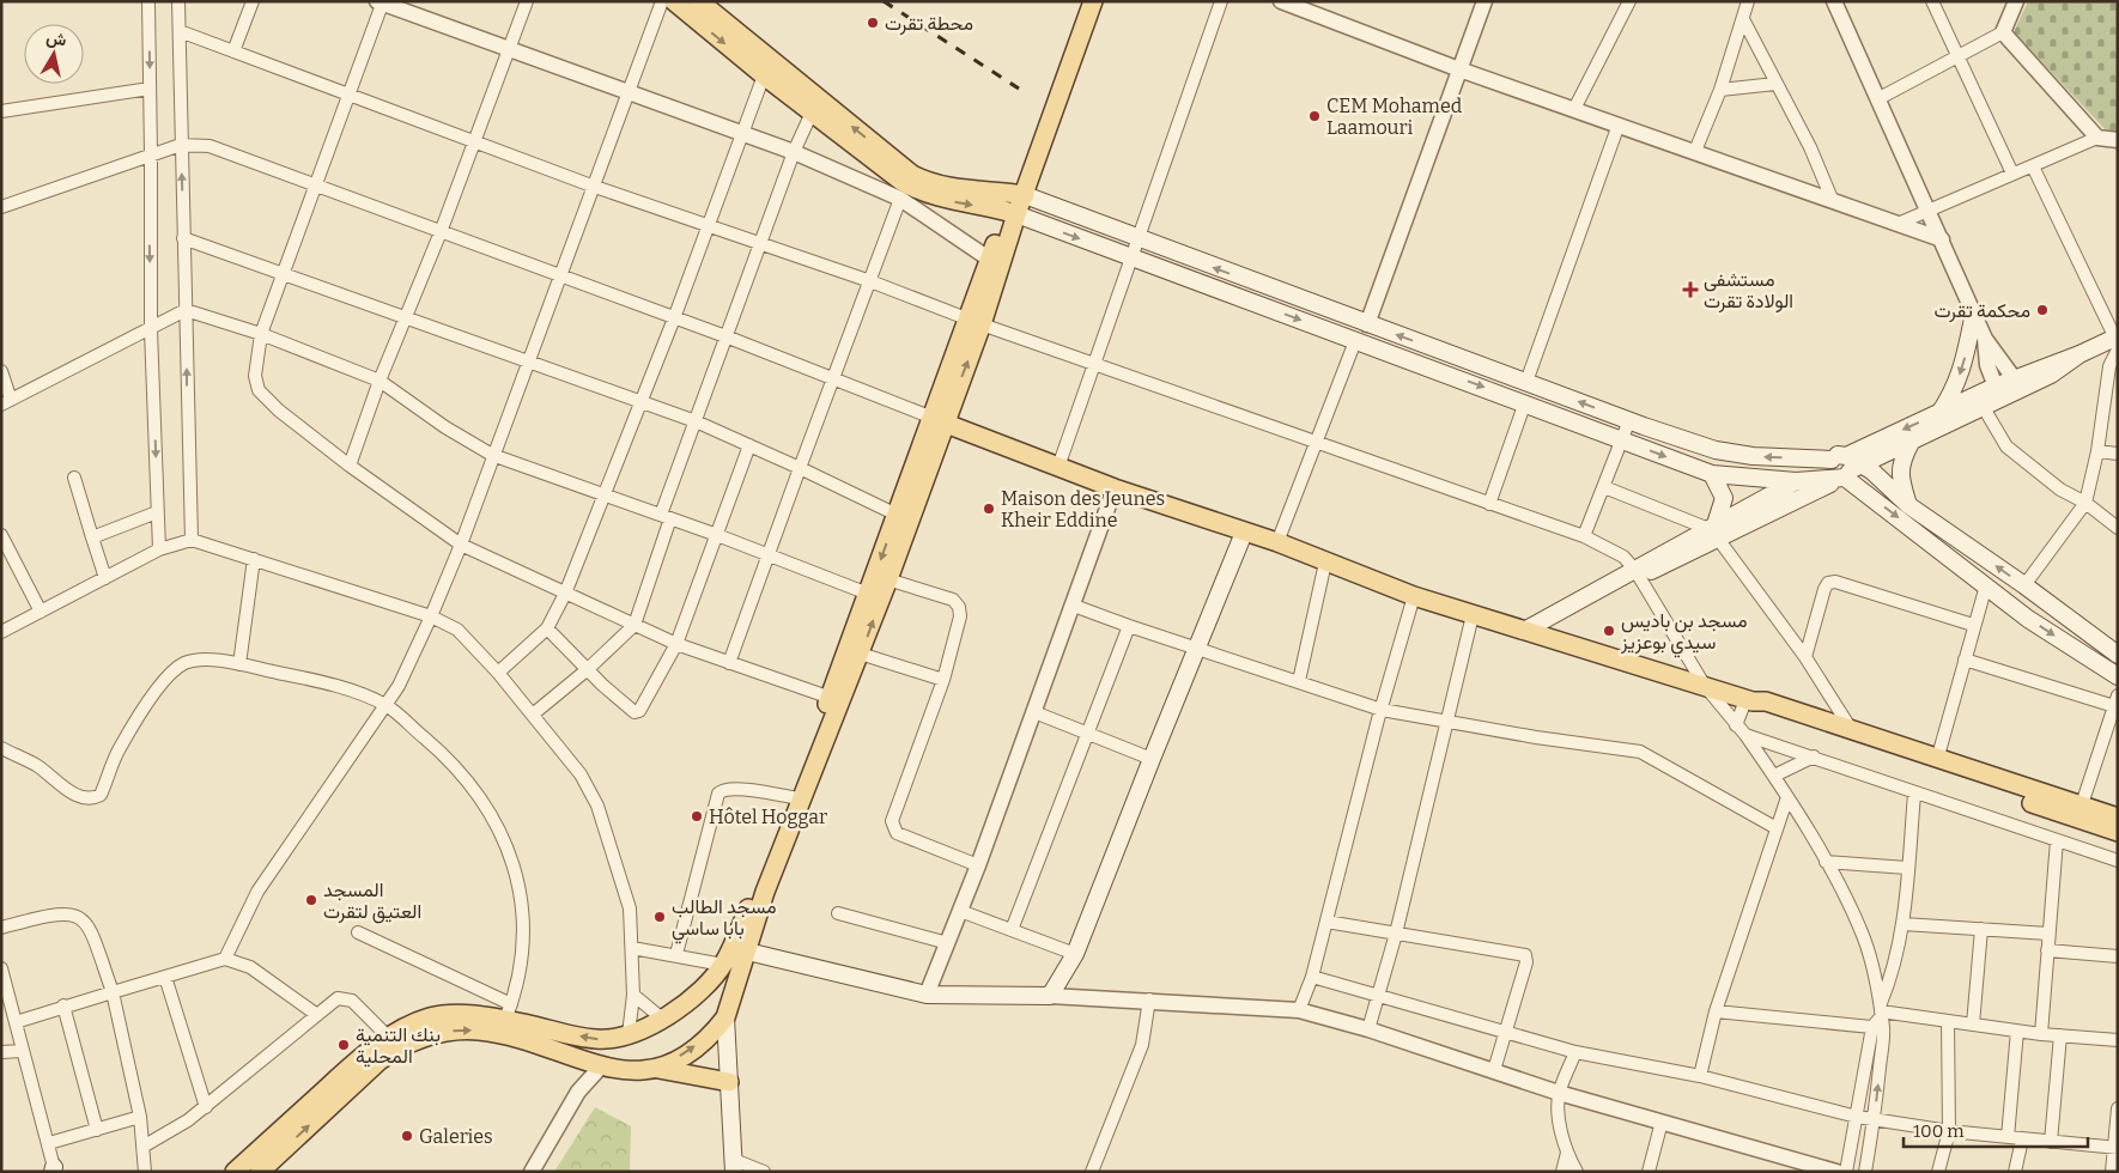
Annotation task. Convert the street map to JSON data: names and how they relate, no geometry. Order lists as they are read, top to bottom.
{
  "places": {
    "other": [
      "محطة تقرت",
      "CEM Mohamed Laamouri",
      "محكمة تقرت",
      "Maison des Jeunes Kheir Eddine",
      "مسجد بن باديس سيدي بوعزيز",
      "Hôtel Hoggar",
      "المسجد العتيق لتقرت",
      "مسجد الطالب بابا ساسي",
      "بنك التنمية المحلية",
      "Galeries"
    ],
    "health": ["مستشفى الولادة تقرت"]
  },
  "scale_bar": "100 m",
  "north": "top"
}
